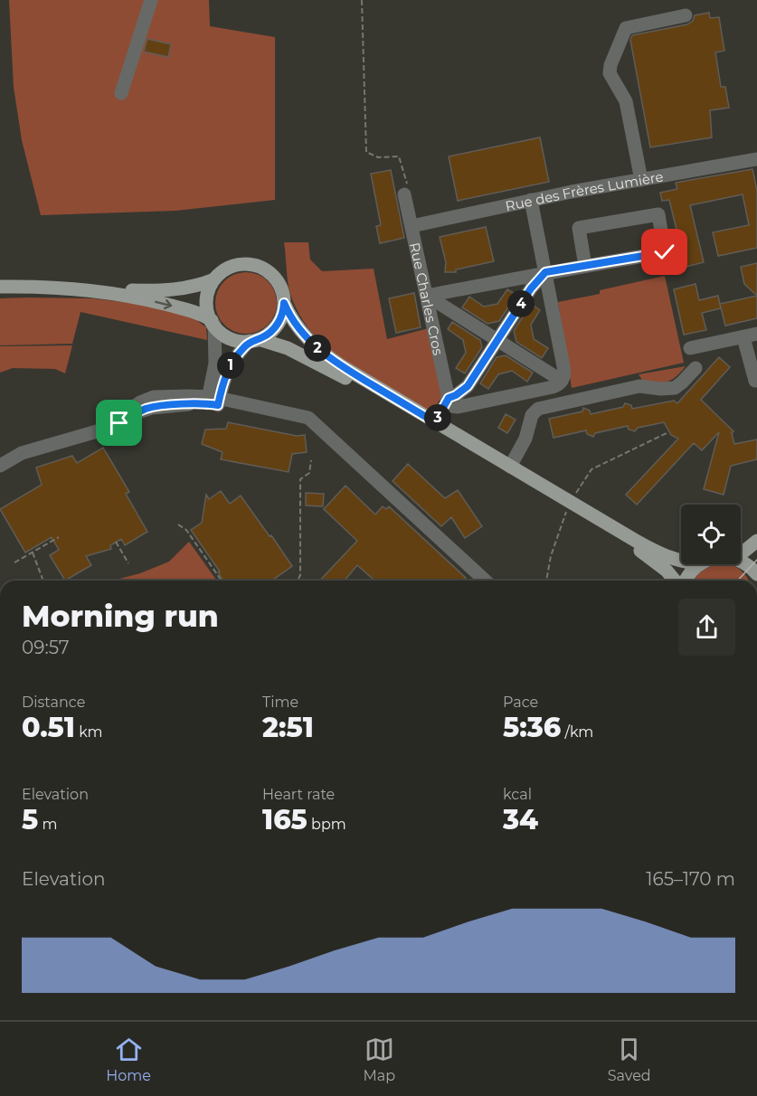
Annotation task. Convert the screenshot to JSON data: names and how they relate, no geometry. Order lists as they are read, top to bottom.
{
  "streets": {
    "street": ["Rue des Frères Lumière", "Rue Charles Cros"]
  },
  "crossings": [
    ["Rue des Frères Lumière", "Rue Charles Cros"]
  ],
  "page": {
    "pins": [
      "4",
      "2",
      "1",
      "3"
    ],
    "heading": ["Morning run", "09:57"],
    "stats": [
      ["Distance", "0.51 km"],
      ["Time", "2:51"],
      ["Pace", "5:36 /km"],
      ["Elevation", "5 m"],
      ["Heart rate", "165 bpm"],
      ["kcal", "34"]
    ],
    "chart": ["Elevation", "165–170 m"],
    "tabs": ["Home", "Map", "Saved"]
  }
}
